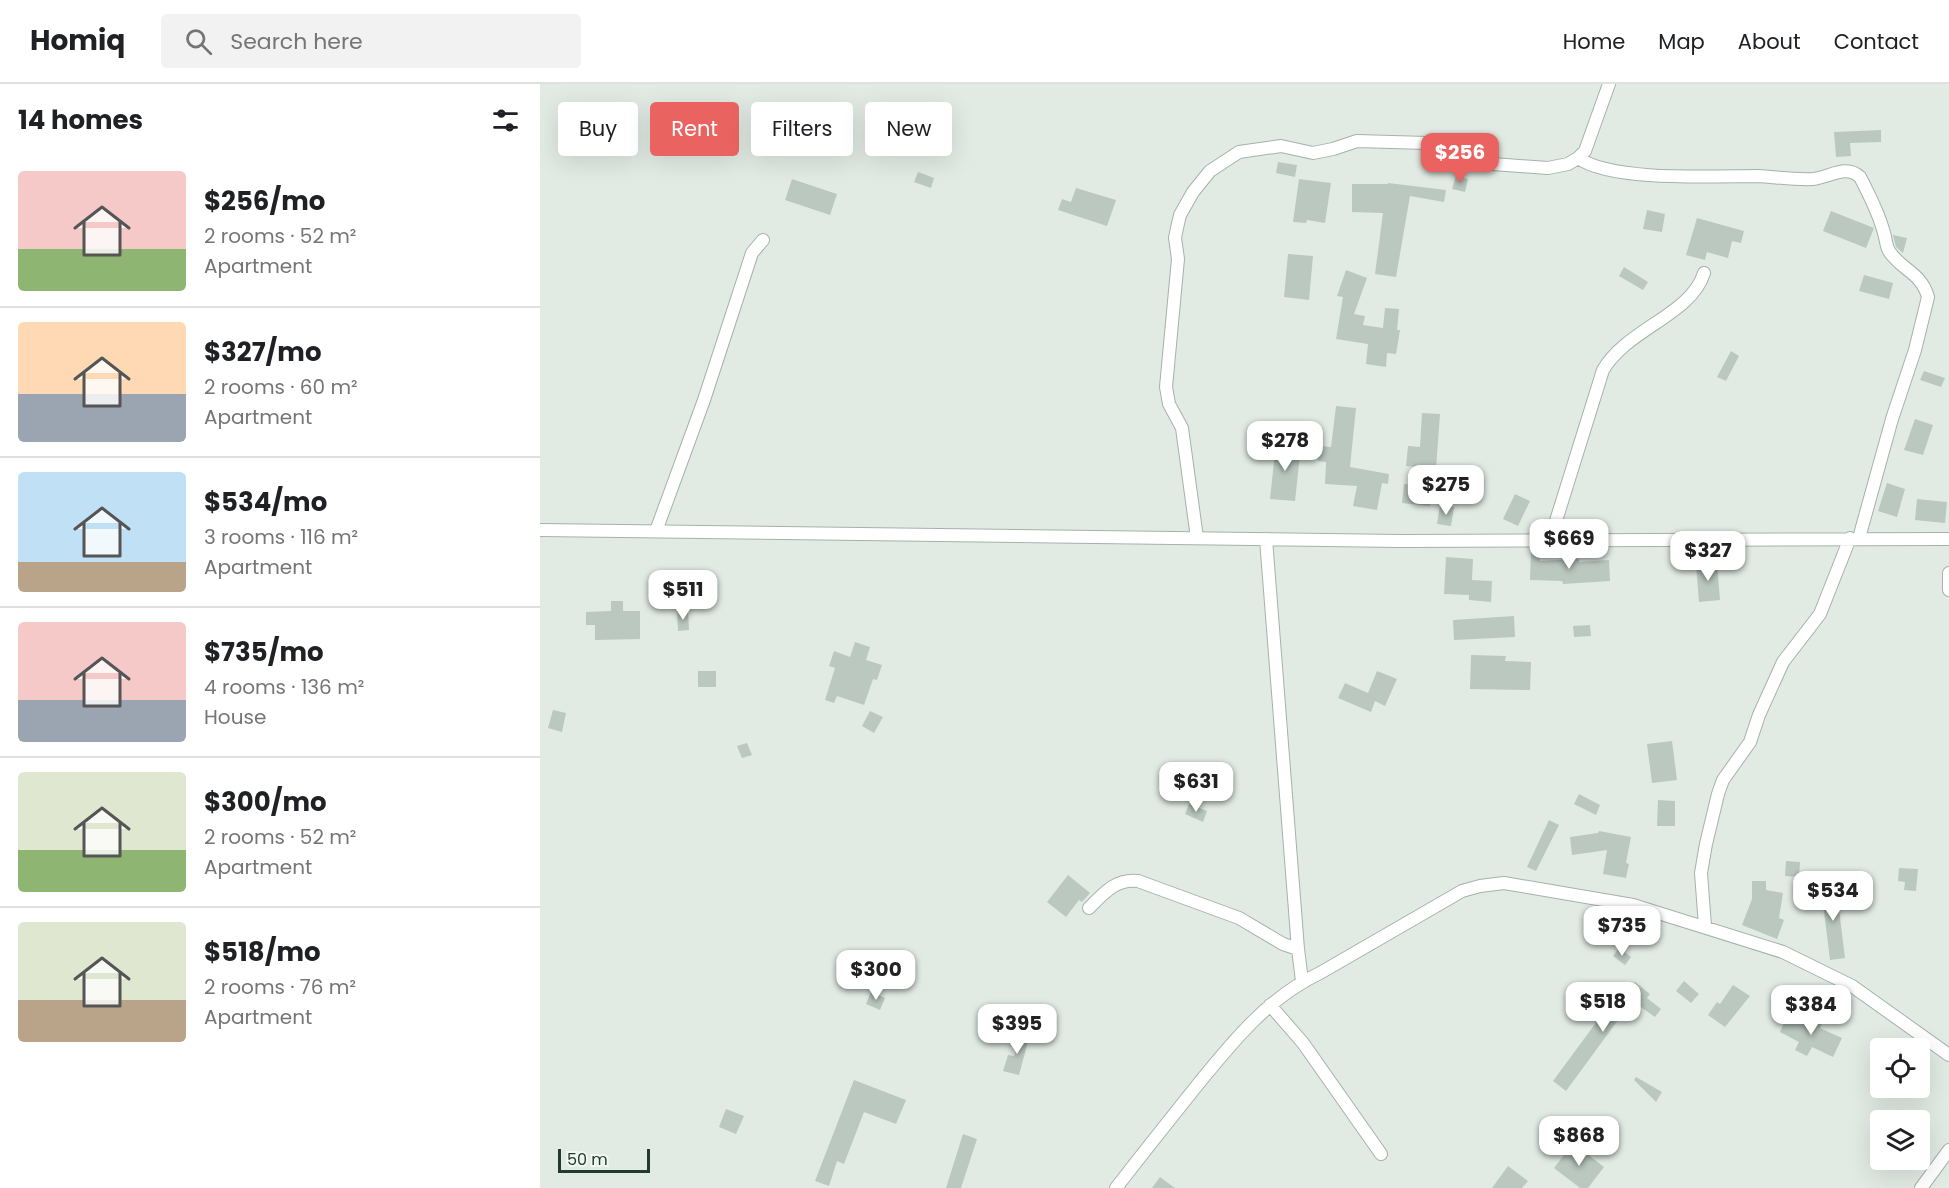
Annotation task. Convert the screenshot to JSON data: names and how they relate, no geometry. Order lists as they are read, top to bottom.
{
  "scale_bar": "50 m",
  "page": {
    "header": "Homiq",
    "search": "Search here",
    "nav": [
      "Home",
      "Map",
      "About",
      "Contact"
    ],
    "heading": "14 homes",
    "chip": [
      "Buy",
      "Rent",
      "Filters",
      "New"
    ],
    "price": [
      "$256",
      "$278",
      "$275",
      "$669",
      "$327",
      "$511",
      "$631",
      "$534",
      "$735",
      "$300",
      "$518",
      "$384",
      "$395",
      "$868"
    ],
    "list": [
      {
        "name": "$256/mo",
        "note": "2 rooms · 52 m² · Apartment"
      },
      {
        "name": "$327/mo",
        "note": "2 rooms · 60 m² · Apartment"
      },
      {
        "name": "$534/mo",
        "note": "3 rooms · 116 m² · Apartment"
      },
      {
        "name": "$735/mo",
        "note": "4 rooms · 136 m² · House"
      },
      {
        "name": "$300/mo",
        "note": "2 rooms · 52 m² · Apartment"
      },
      {
        "name": "$518/mo",
        "note": "2 rooms · 76 m² · Apartment"
      }
    ],
    "scale": "50 m"
  }
}
